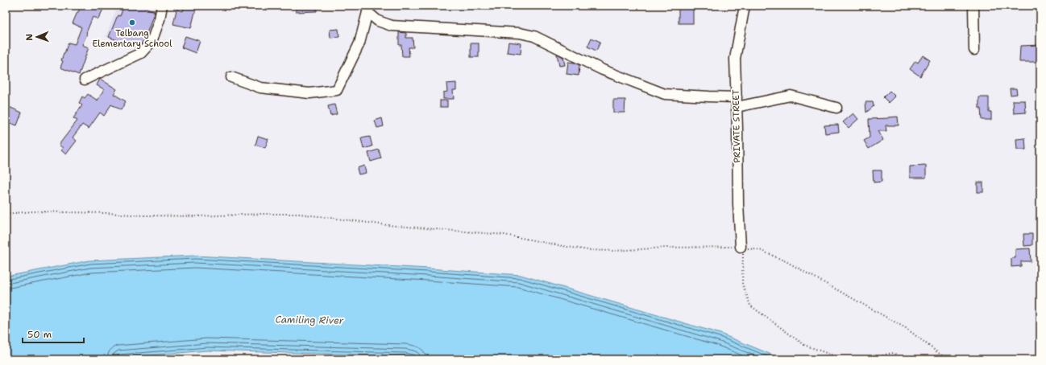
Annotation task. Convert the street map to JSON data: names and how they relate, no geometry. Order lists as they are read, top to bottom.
{
  "streets": {
    "street": ["PRIVATE STREET"]
  },
  "water": ["Camiling River"],
  "places": ["Telbang Elementary School"],
  "scale_bar": "50 m",
  "north": "left"
}
